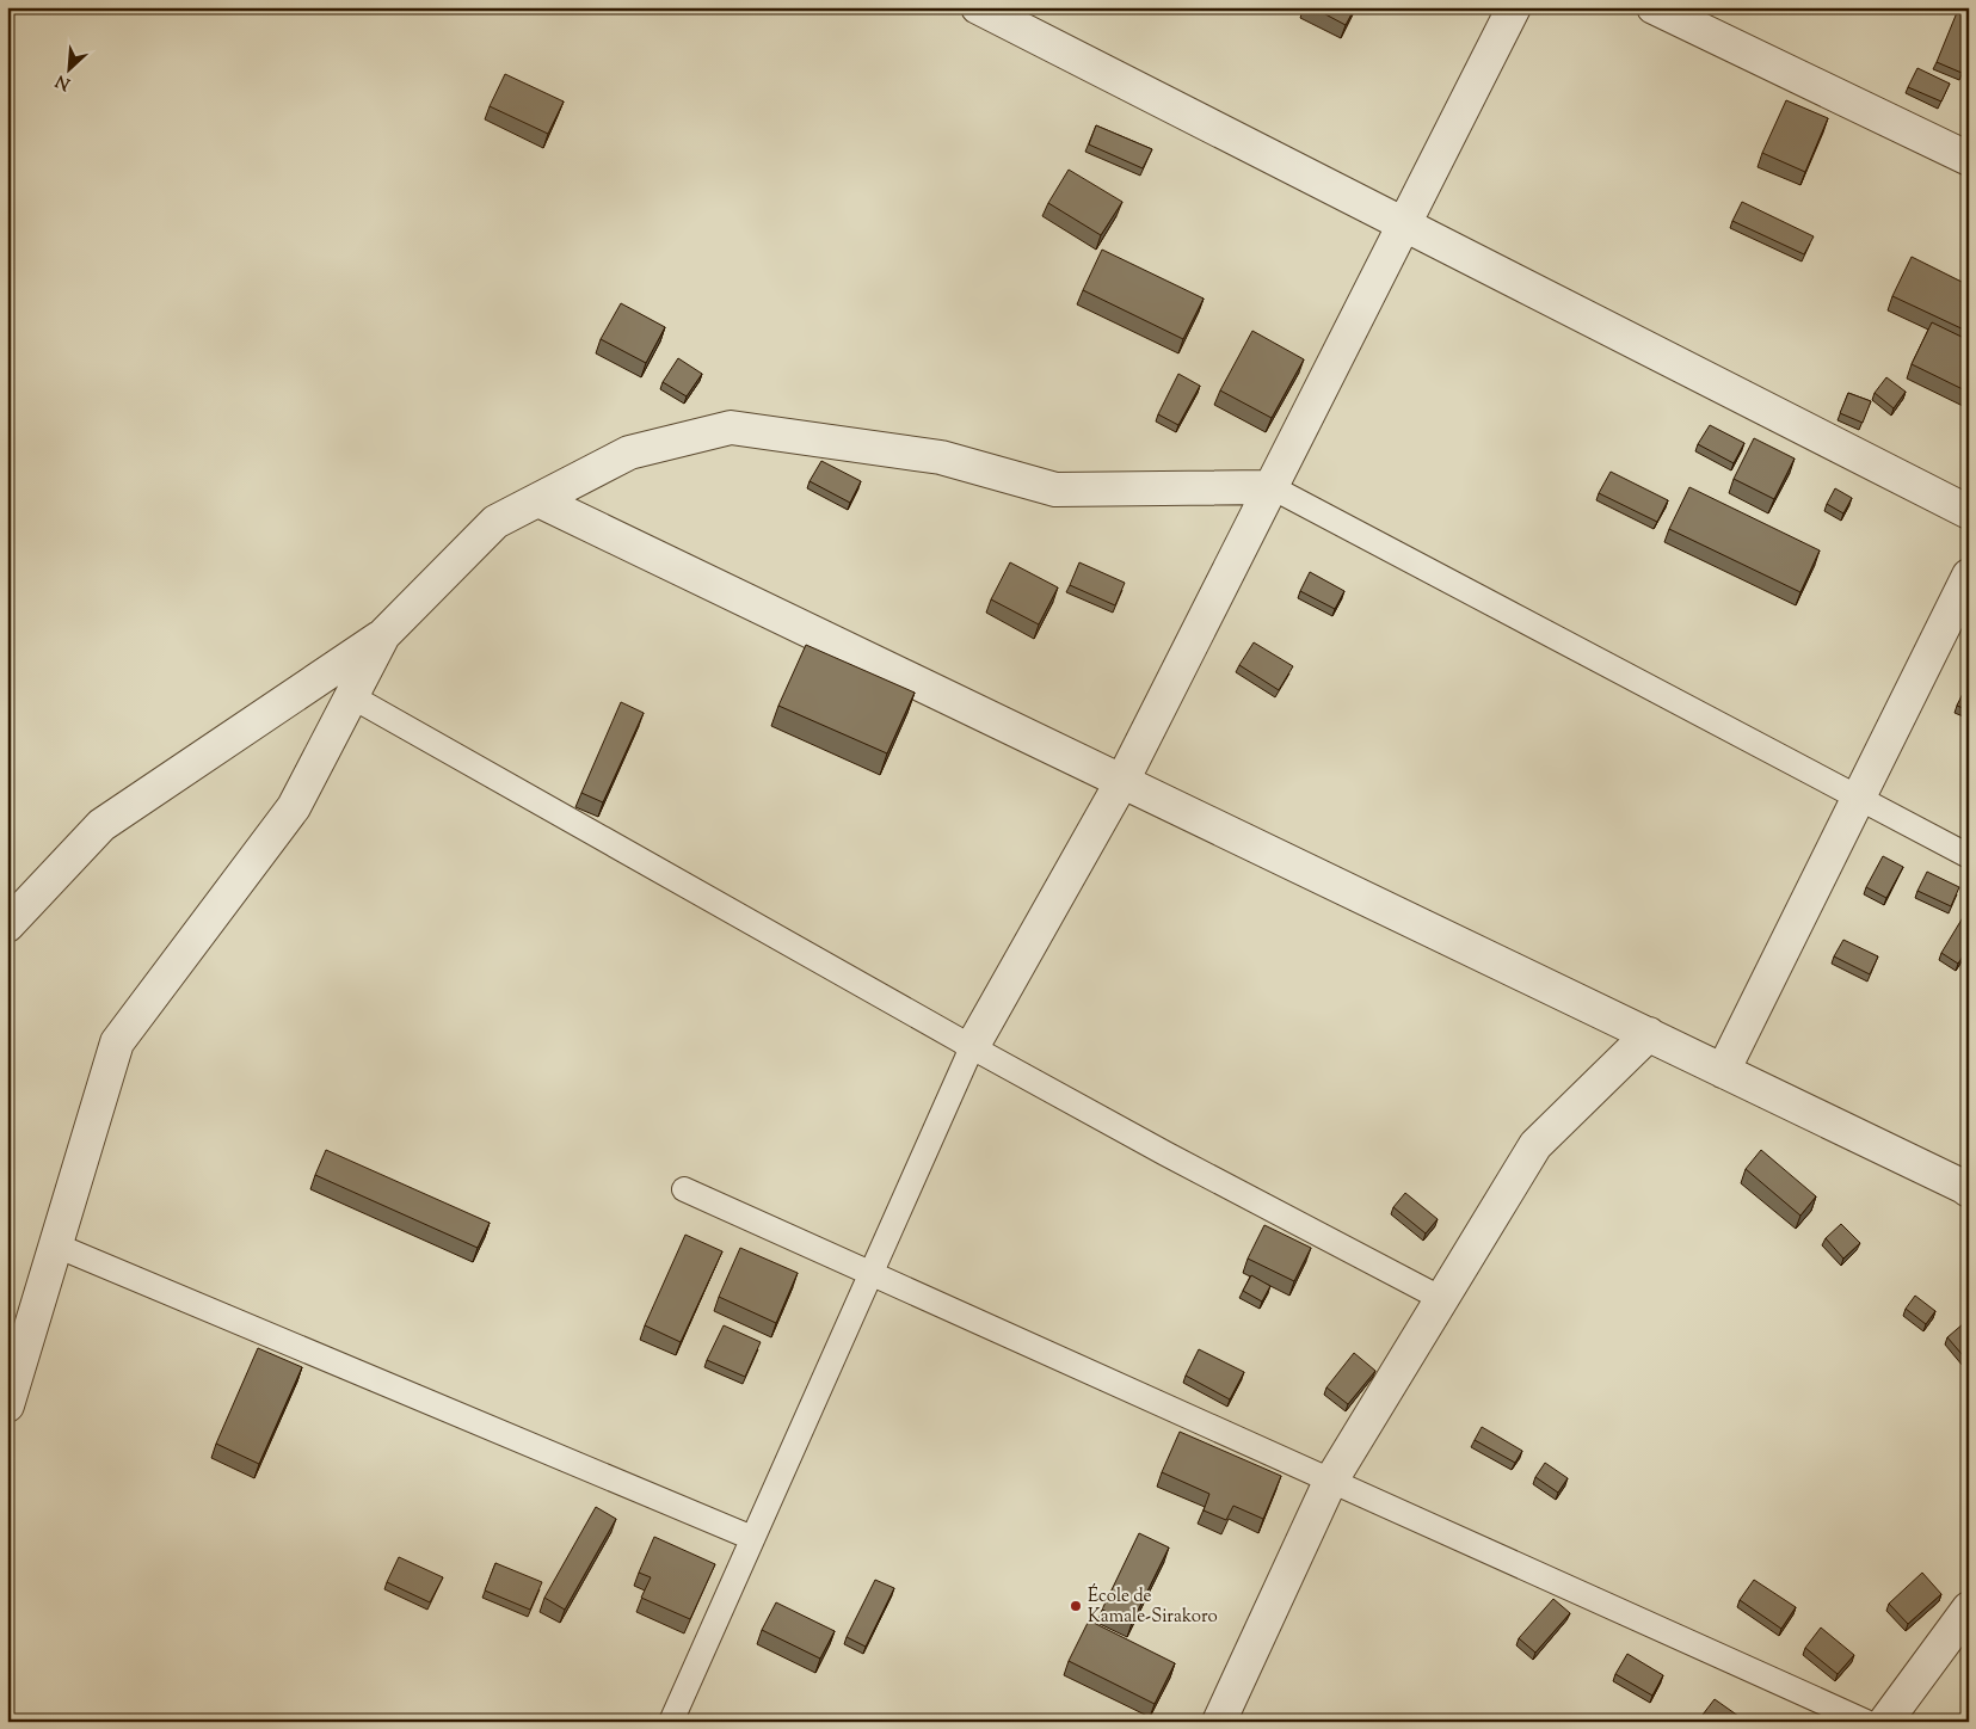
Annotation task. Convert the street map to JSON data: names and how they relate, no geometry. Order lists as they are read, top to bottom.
{
  "places": ["École de Kamale-Sirakoro"],
  "north": "bottom left"
}
